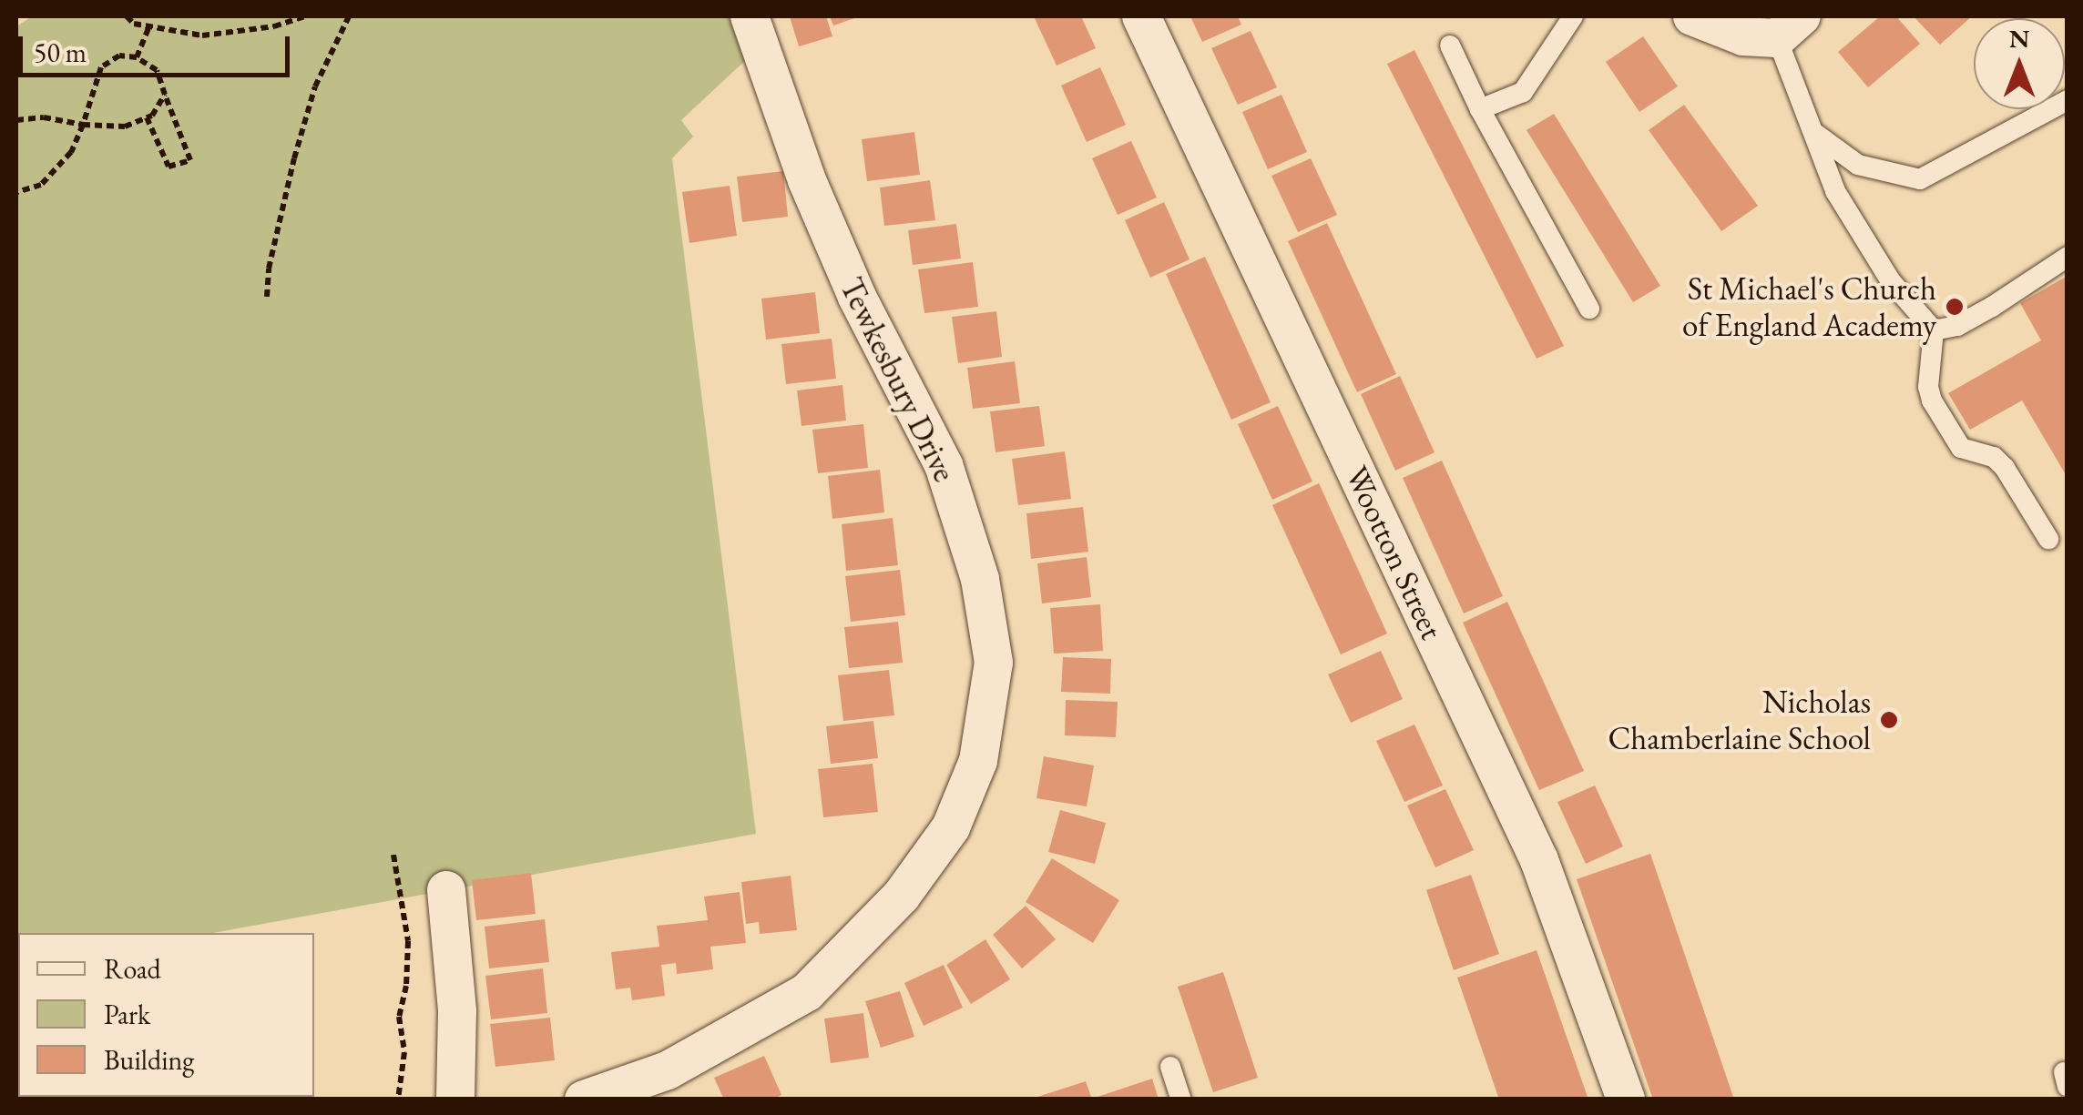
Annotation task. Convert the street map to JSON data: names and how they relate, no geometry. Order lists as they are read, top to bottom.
{
  "streets": {
    "street": ["Tewkesbury Drive", "Wootton Street"]
  },
  "places": ["St Michael's Church of England Academy", "Nicholas Chamberlaine School"],
  "legend": ["Road", "Park", "Building"],
  "scale_bar": "50 m",
  "north": "top"
}
